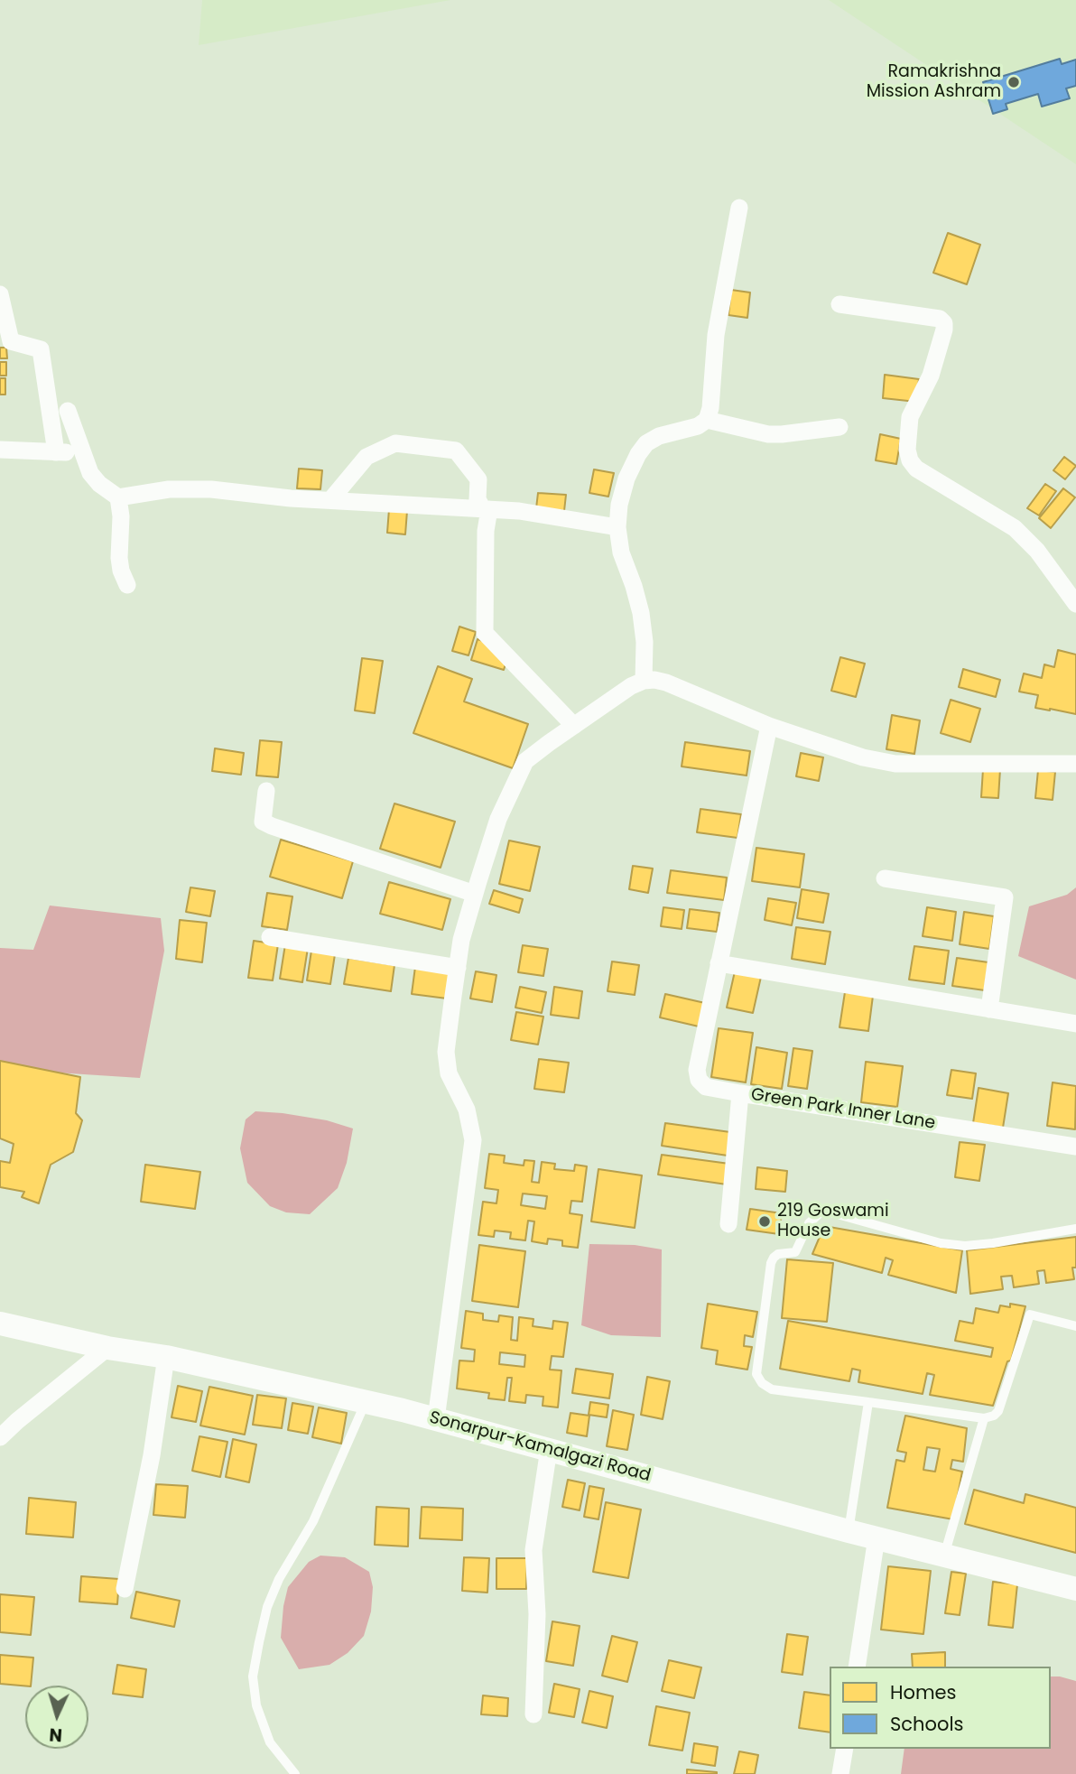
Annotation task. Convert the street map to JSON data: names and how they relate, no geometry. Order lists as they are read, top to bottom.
{
  "streets": {
    "main road": ["Sonarpur-Kamalgazi Road"],
    "street": ["Green Park Inner Lane"]
  },
  "places": ["Ramakrishna Mission Ashram", "219 Goswami House"],
  "legend": ["Homes", "Schools"],
  "north": "bottom"
}
